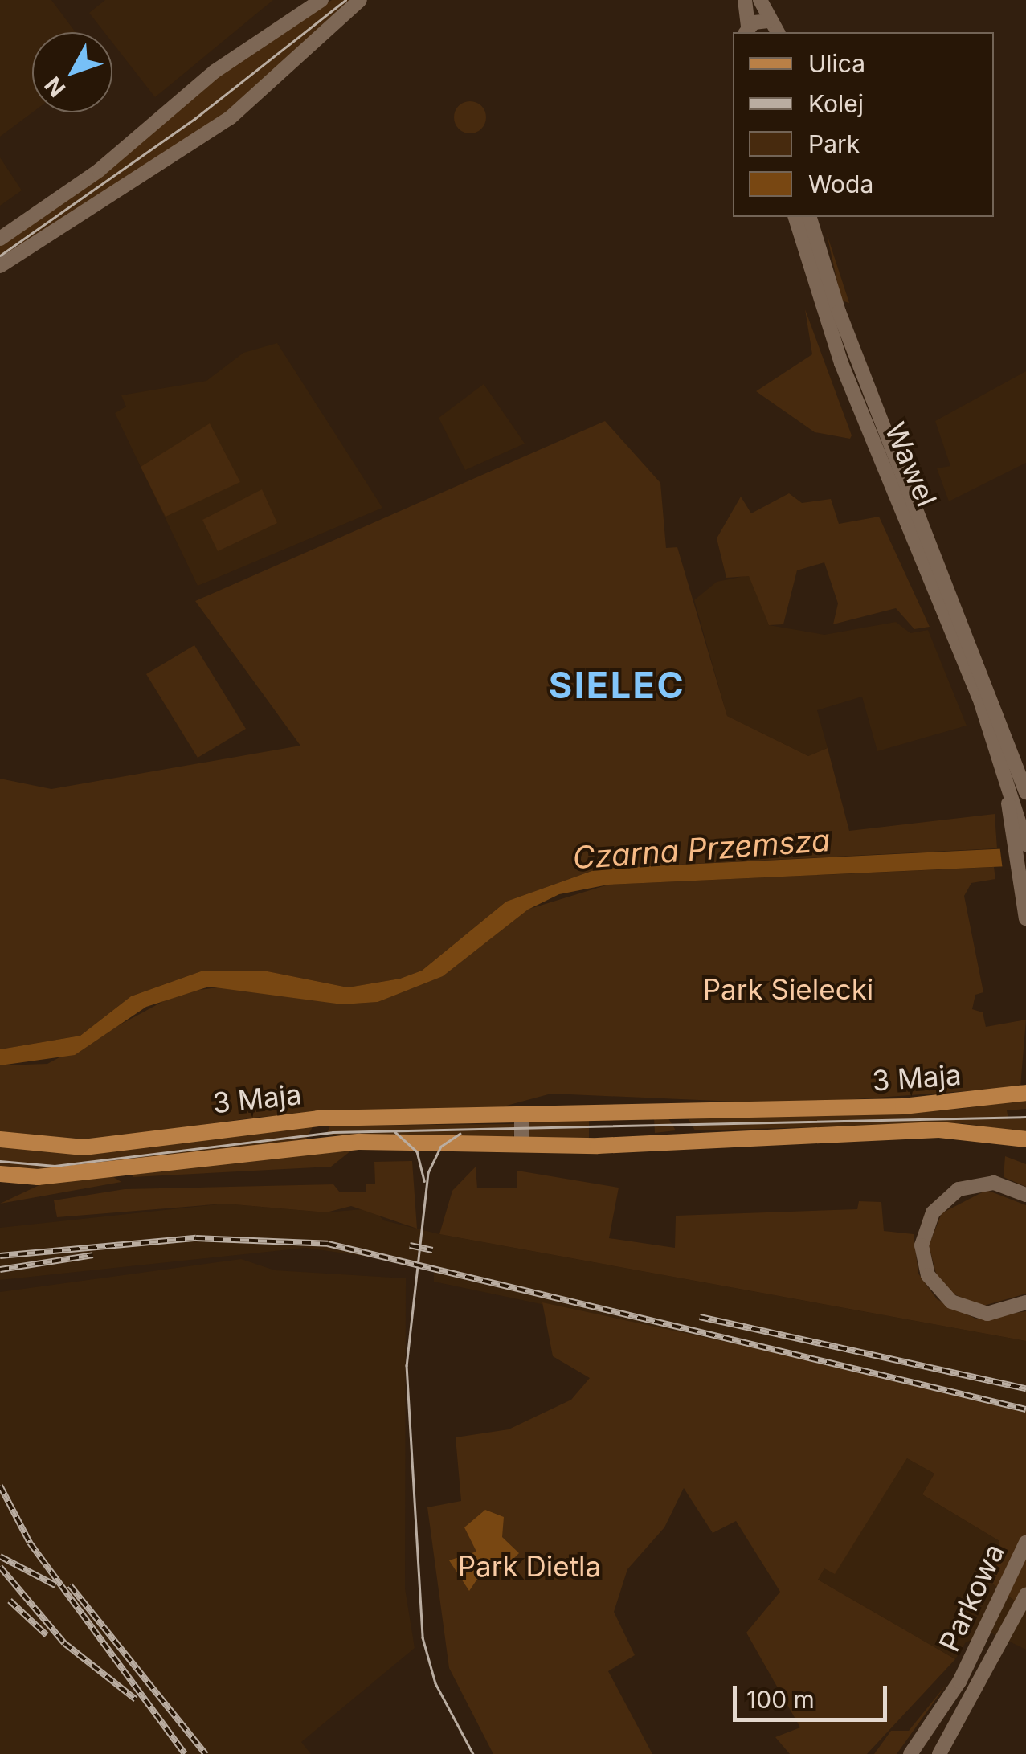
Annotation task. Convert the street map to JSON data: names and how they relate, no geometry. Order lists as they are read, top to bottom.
{
  "streets": {
    "main road": ["3 Maja"],
    "street": ["Wawel", "Parkowa"]
  },
  "districts": ["SIELEC"],
  "water": ["Czarna Przemsza"],
  "parks": ["Park Sielecki", "Park Dietla"],
  "legend": [
    "Ulica",
    "Kolej",
    "Park",
    "Woda"
  ],
  "scale_bar": "100 m",
  "north": "bottom left"
}
